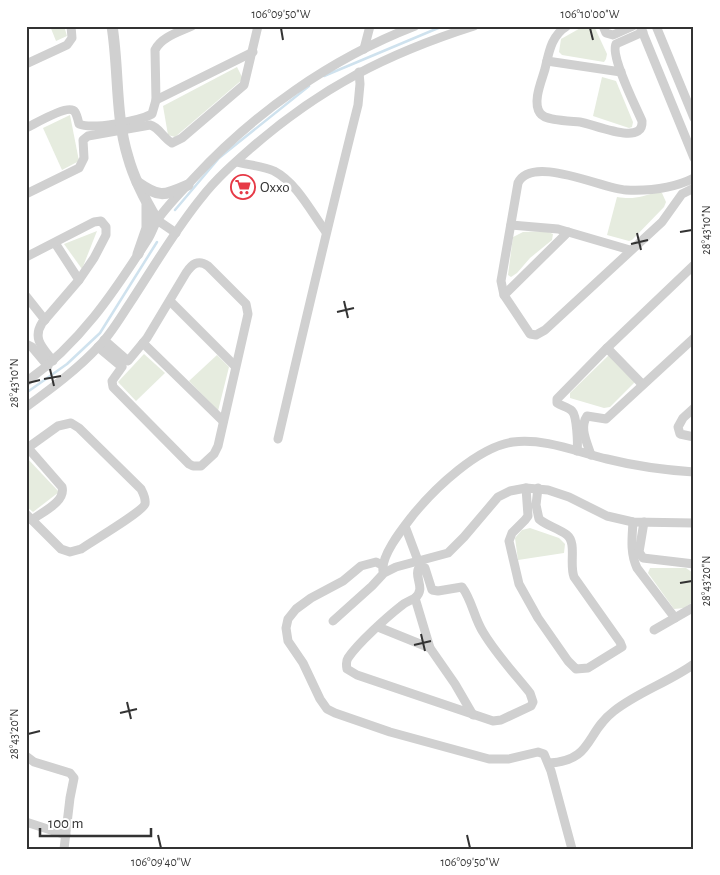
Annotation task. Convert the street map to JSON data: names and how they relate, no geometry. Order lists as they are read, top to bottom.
{
  "places": {
    "supermarket": ["Oxxo"]
  },
  "scale_bar": "100 m",
  "coordinates": [
    "106°09'50\"W",
    "106°10'00\"W",
    "28°43'10\"N",
    "28°43'20\"N",
    "106°09'40\"W"
  ]
}
